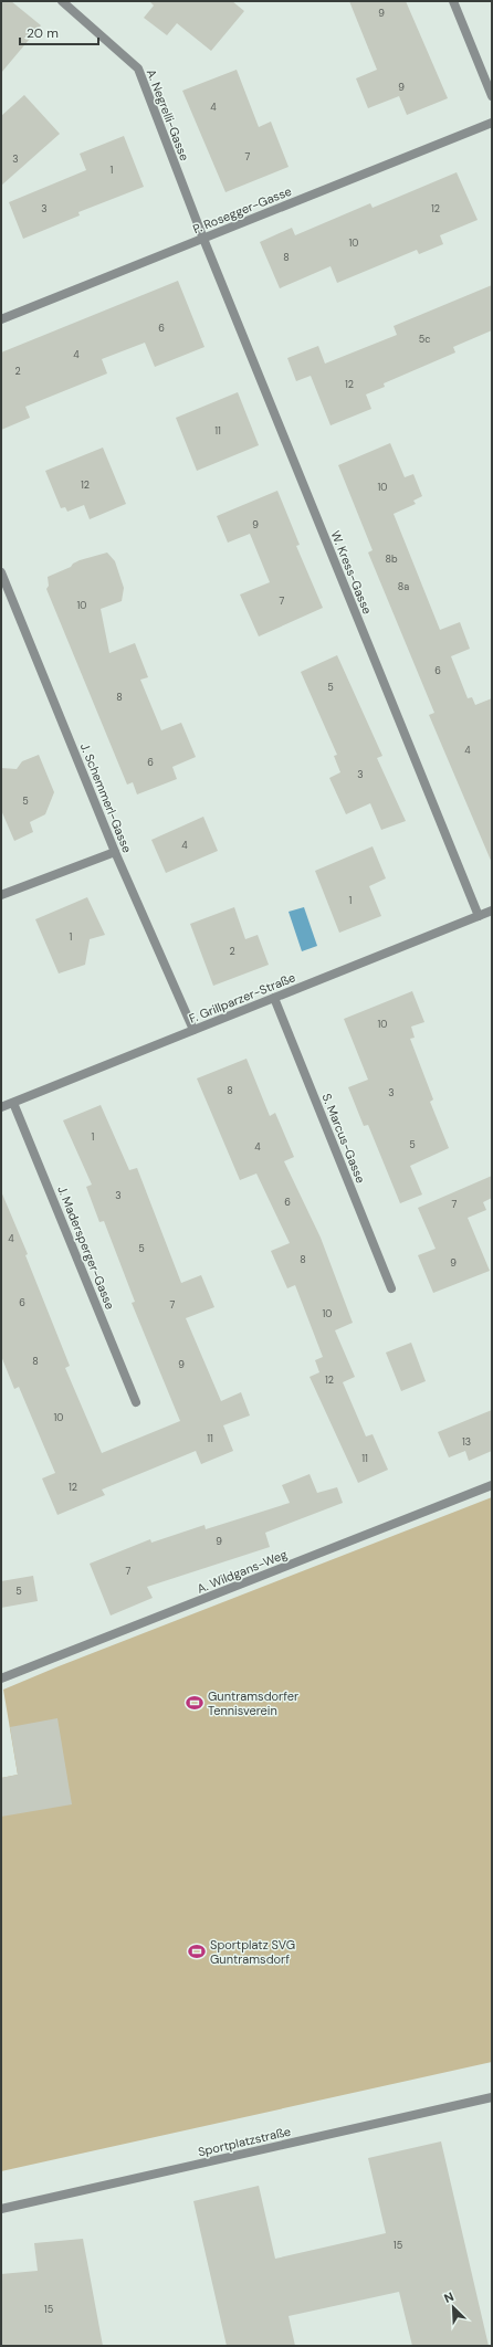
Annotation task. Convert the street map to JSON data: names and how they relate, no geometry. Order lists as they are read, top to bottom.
{
  "streets": {
    "street": [
      "A. Negrelli-Gasse",
      "P. Rosegger-Gasse",
      "W. Kress-Gasse",
      "J. Schemmerl-Gasse",
      "F. Grillparzer-Straße",
      "S. Marcus-Gasse",
      "J. Madersperger-Gasse",
      "A. Wildgans-Weg",
      "Sportplatzstraße"
    ]
  },
  "crossings": [
    ["A. Negrelli-Gasse", "P. Rosegger-Gasse"],
    ["A. Negrelli-Gasse", "W. Kress-Gasse"],
    ["P. Rosegger-Gasse", "W. Kress-Gasse"],
    ["W. Kress-Gasse", "F. Grillparzer-Straße"],
    ["J. Schemmerl-Gasse", "F. Grillparzer-Straße"],
    ["F. Grillparzer-Straße", "S. Marcus-Gasse"],
    ["F. Grillparzer-Straße", "J. Madersperger-Gasse"]
  ],
  "places": {
    "sports": ["Guntramsdorfer Tennisverein", "Sportplatz SVG Guntramsdorf"]
  },
  "house_numbers": [
    "9",
    "9",
    "4",
    "7",
    "3",
    "1",
    "3",
    "12",
    "10",
    "8",
    "6",
    "5c",
    "4",
    "2",
    "12",
    "11",
    "12",
    "10",
    "9",
    "8b",
    "8a",
    "7",
    "10",
    "6",
    "5",
    "8",
    "4",
    "6",
    "3",
    "5",
    "4",
    "1",
    "1",
    "2",
    "10",
    "8",
    "3",
    "1",
    "5",
    "4",
    "3",
    "6",
    "7",
    "4",
    "5",
    "8",
    "9",
    "6",
    "7",
    "10",
    "8",
    "9",
    "12",
    "10",
    "11",
    "13",
    "11",
    "12",
    "9",
    "7",
    "5",
    "15",
    "15"
  ],
  "scale_bar": "20 m",
  "north": "top left"
}
